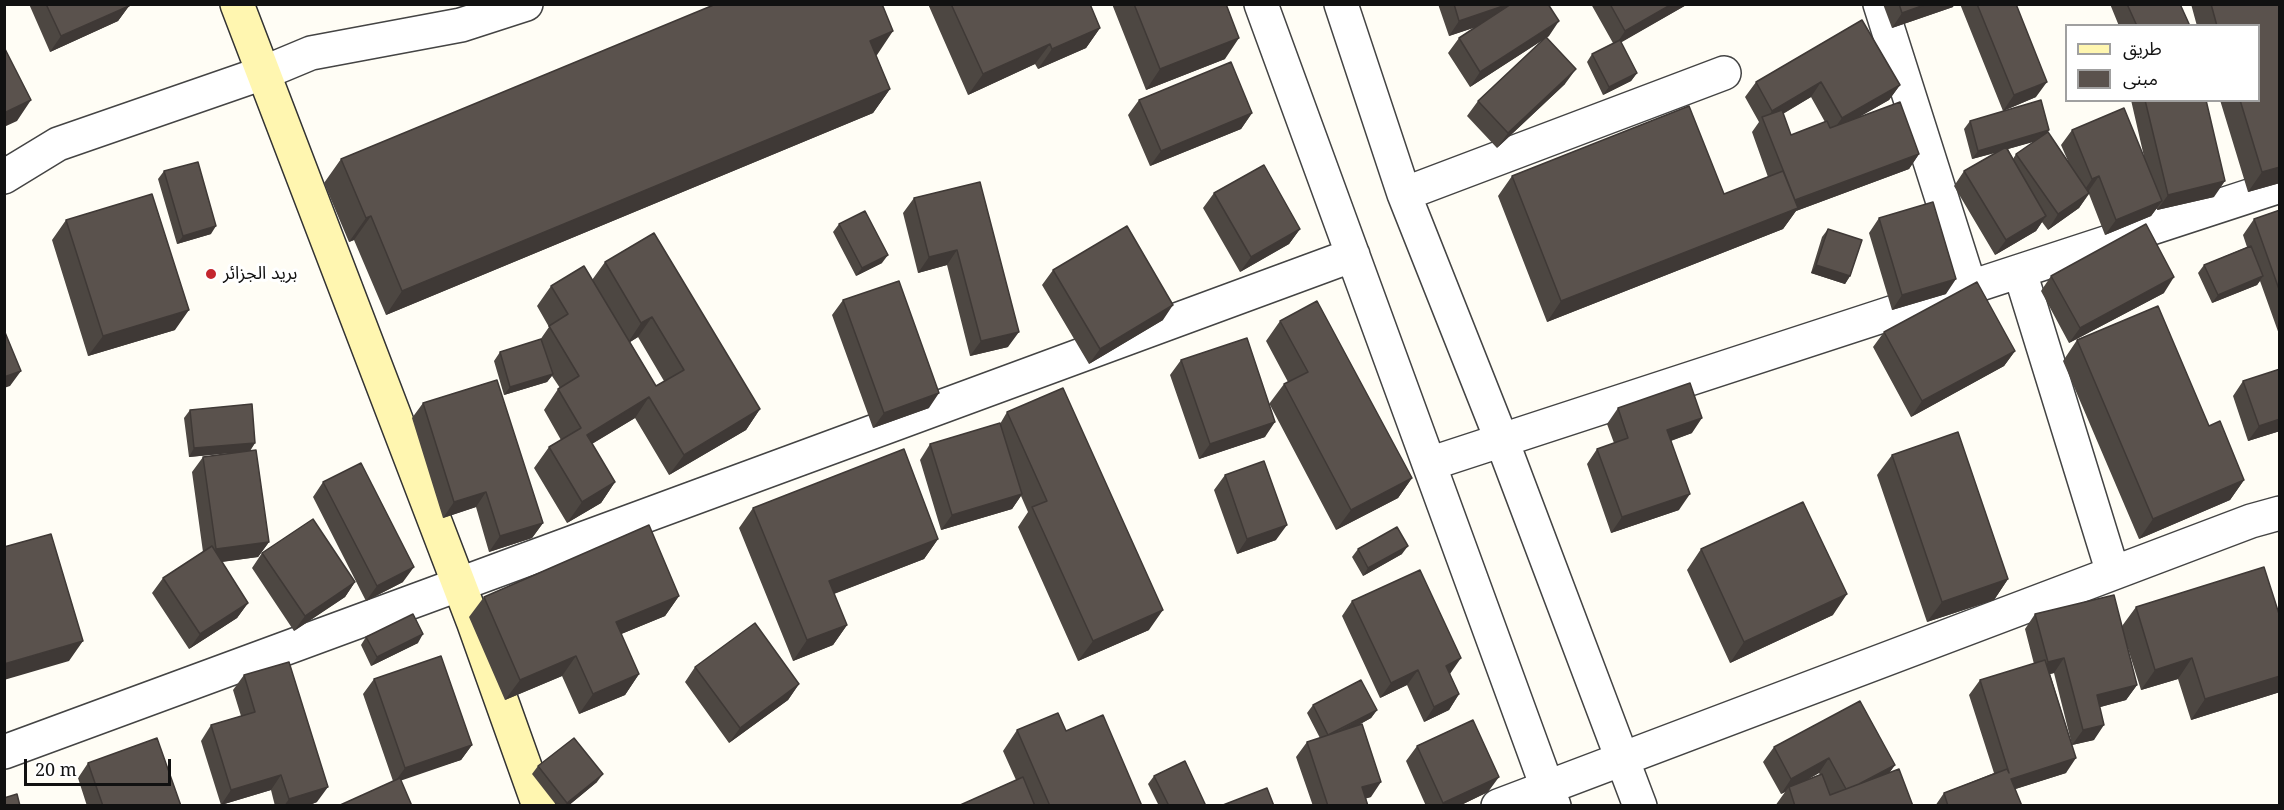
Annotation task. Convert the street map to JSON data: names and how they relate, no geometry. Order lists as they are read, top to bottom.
{
  "places": ["بريد الجزائر"],
  "legend": ["طريق", "مبنى"],
  "scale_bar": "20 m"
}
